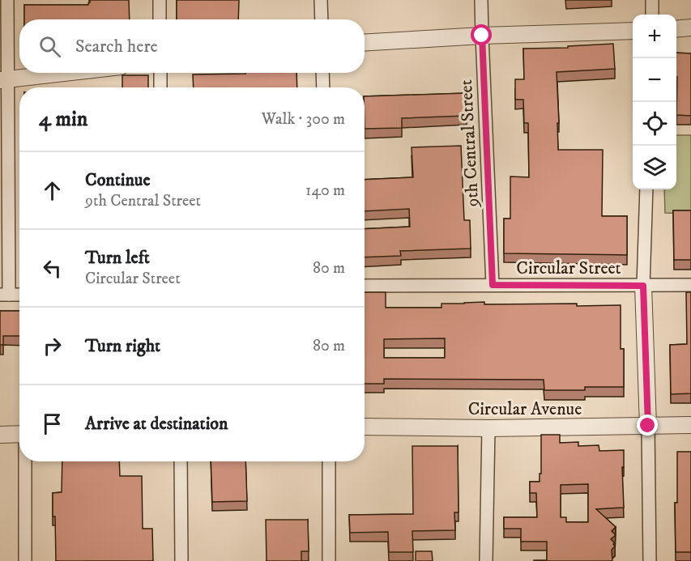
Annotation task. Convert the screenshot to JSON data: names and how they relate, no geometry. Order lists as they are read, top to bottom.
{
  "streets": {
    "street": ["9th Central Street", "Circular Street", "Circular Avenue"]
  },
  "crossings": [
    ["9th Central Street", "Circular Street"]
  ],
  "page": {
    "map_buttons": ["+", "−"],
    "search": "Search here",
    "heading": ["4 min", "Walk · 300 m"],
    "list": [
      ["Continue", "9th Central Street", "140 m"],
      ["Turn left", "Circular Street", "80 m"],
      ["Turn right", "80 m"],
      "Arrive at destination"
    ]
  }
}
